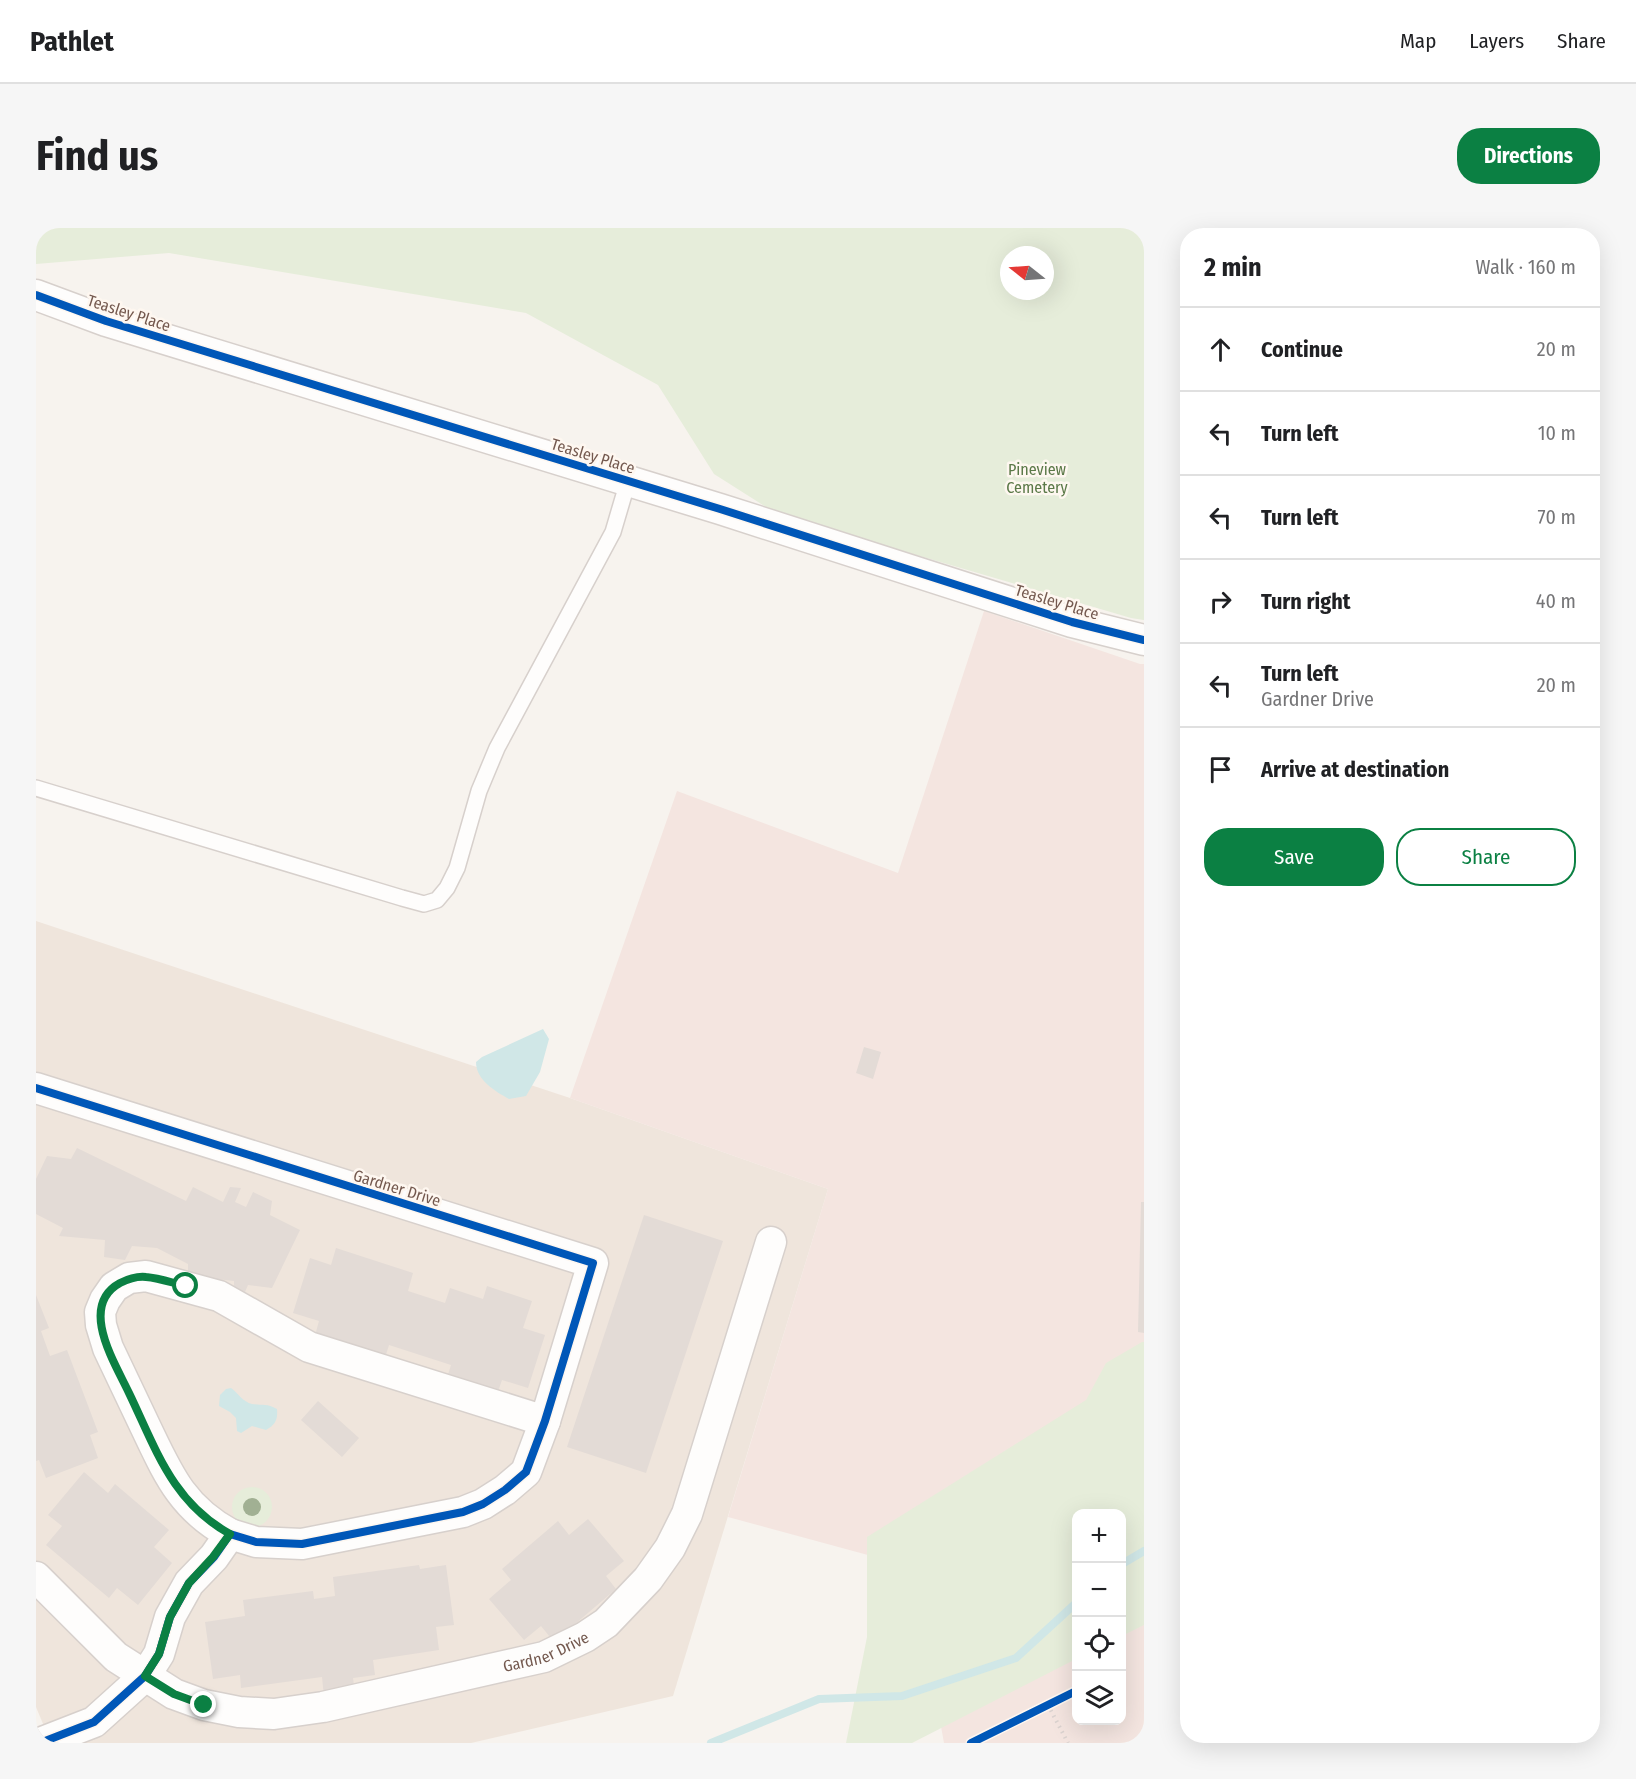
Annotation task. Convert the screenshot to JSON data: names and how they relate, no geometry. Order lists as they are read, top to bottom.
{
  "streets": {
    "street": ["Teasley Place", "Gardner Drive"]
  },
  "parks": ["Pineview Cemetery"],
  "north": "left",
  "page": {
    "header": "Pathlet",
    "nav": ["Map", "Layers", "Share"],
    "buttons": [
      "Directions",
      ["Save", "Share"]
    ],
    "title": "Find us",
    "heading": ["2 min", "Walk · 160 m"],
    "list": [
      ["Continue", "20 m"],
      ["Turn left", "10 m"],
      ["Turn left", "70 m"],
      ["Turn right", "40 m"],
      ["Turn left", "Gardner Drive", "20 m"],
      "Arrive at destination"
    ],
    "map_buttons": ["+", "−"]
  }
}
